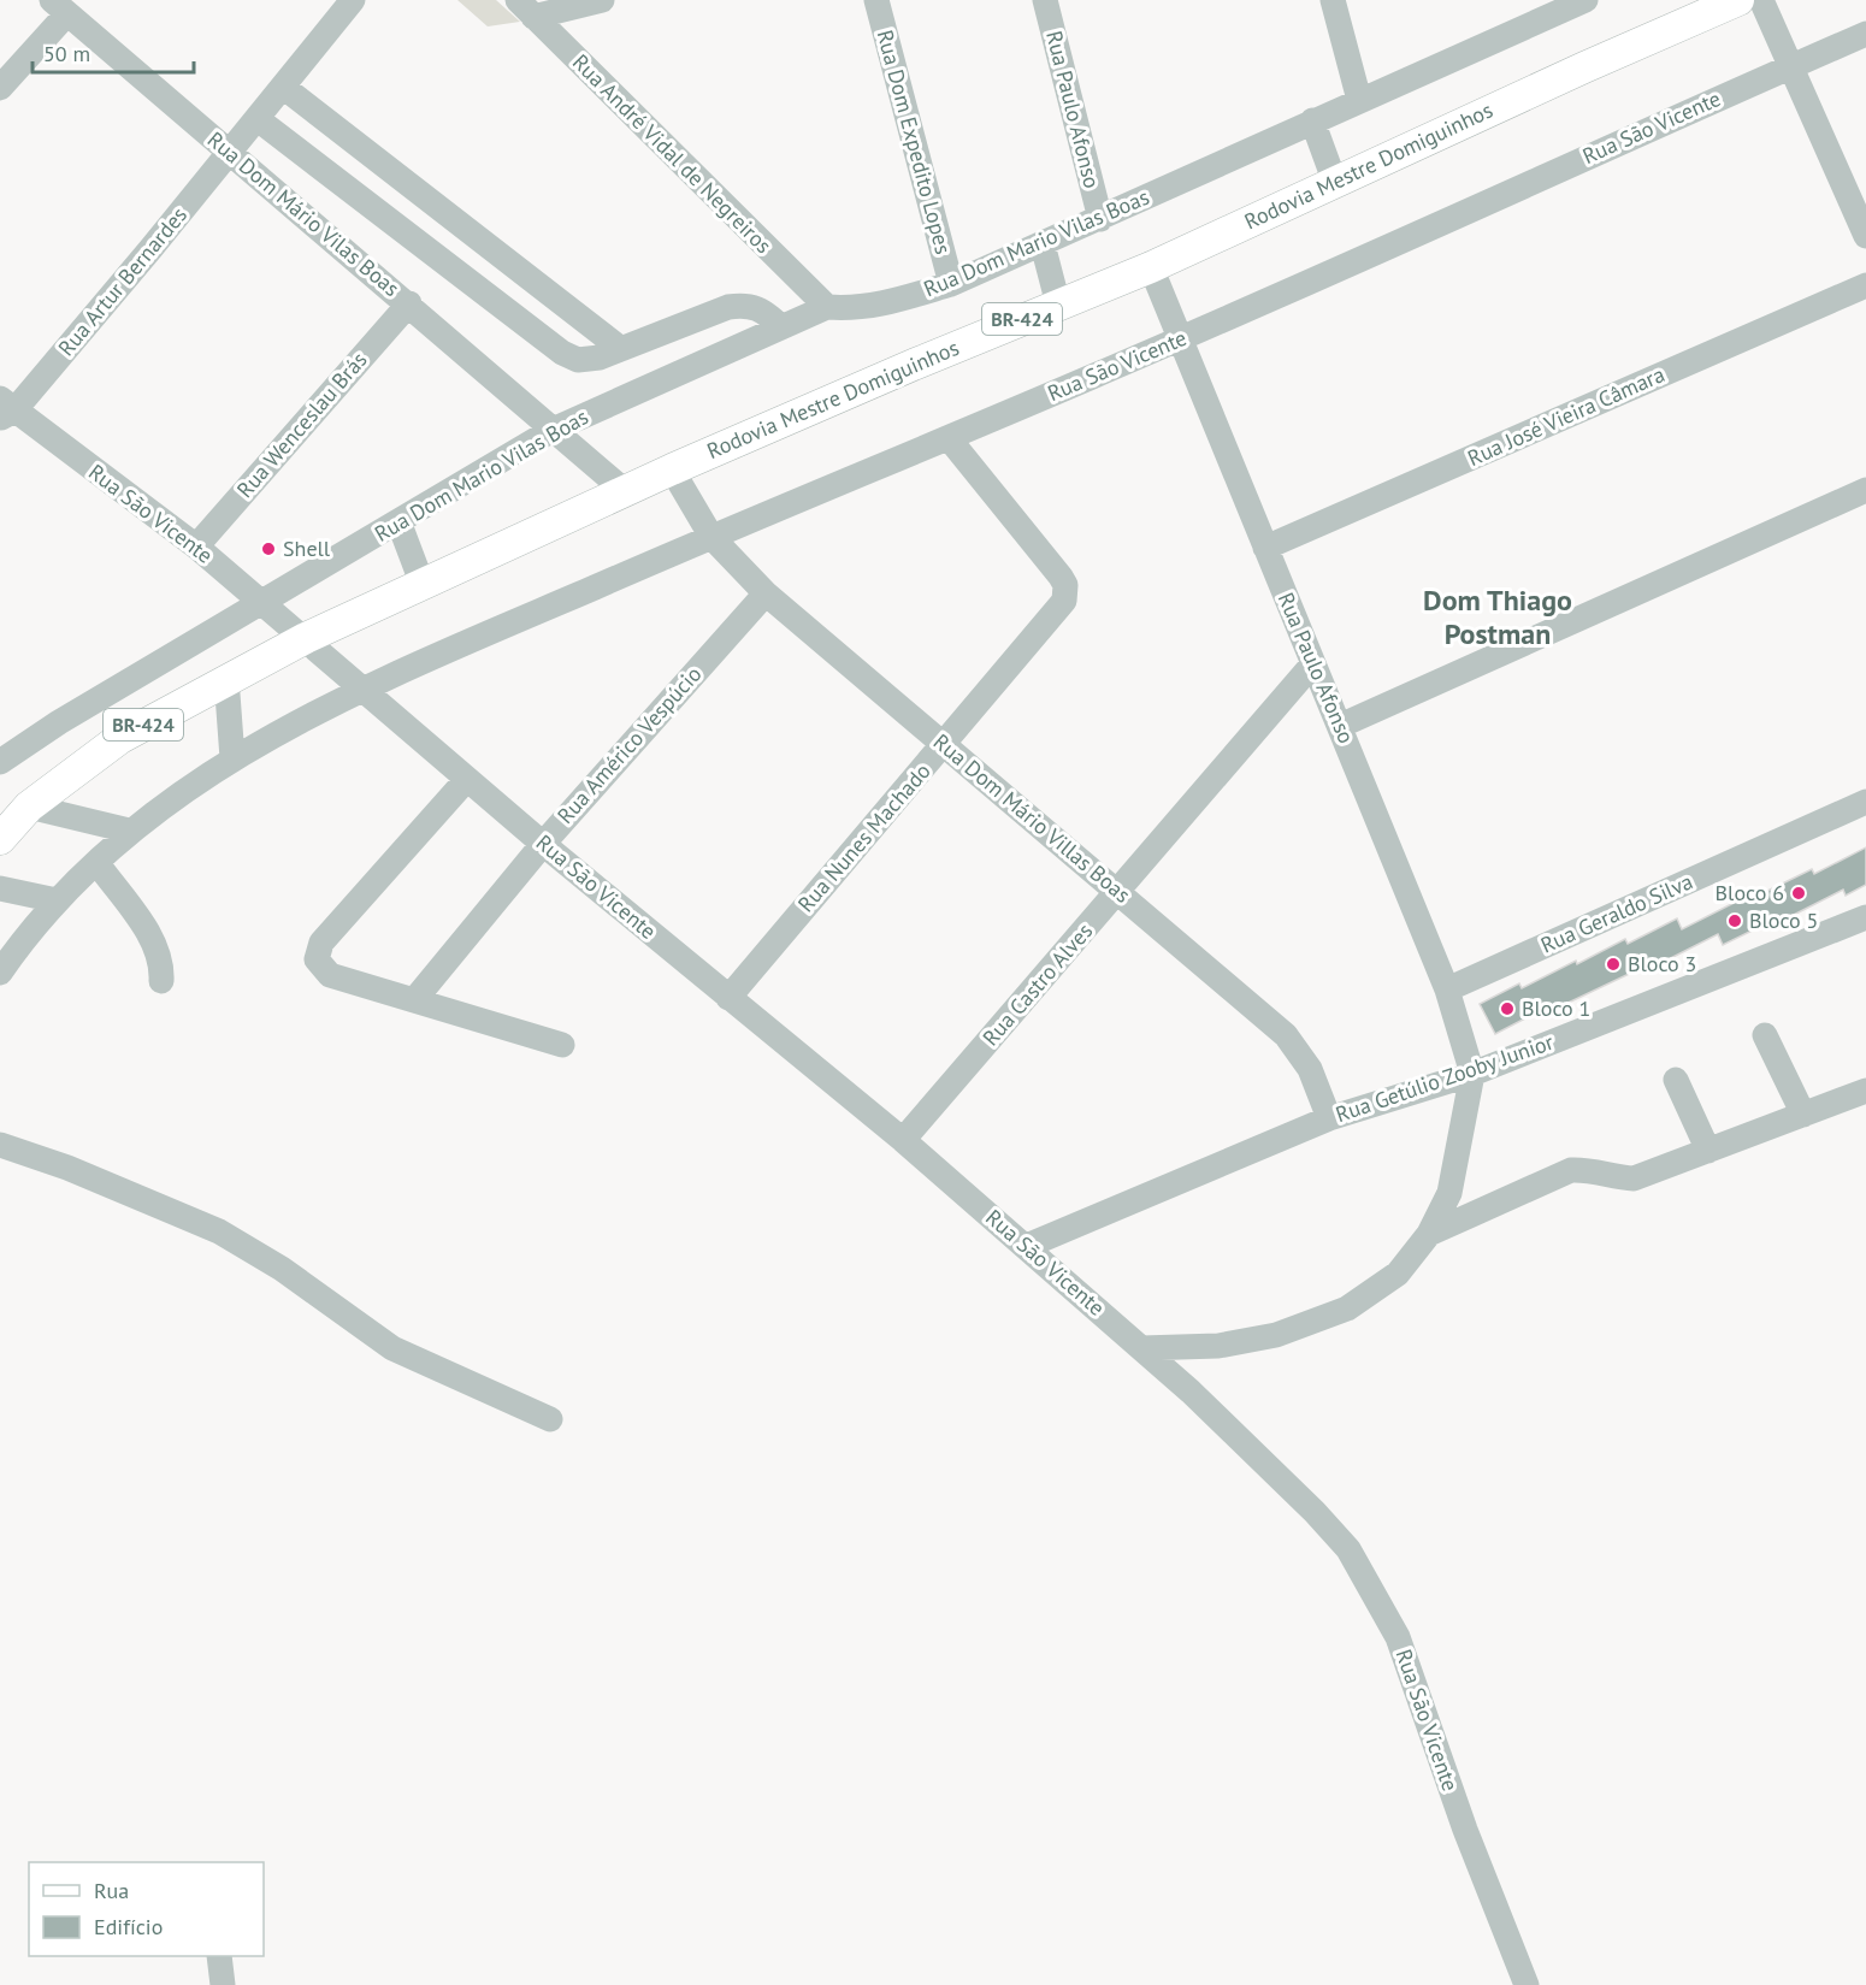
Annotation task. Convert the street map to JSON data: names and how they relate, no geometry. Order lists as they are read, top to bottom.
{
  "streets": {
    "main road": ["Rodovia Mestre Domiguinhos", "BR-424"],
    "street": [
      "Rua Paulo Afonso",
      "Rua São Vicente",
      "Rua Dom Expedito Lopes",
      "Rua André Vidal de Negreiros",
      "Rua Dom Mário Vilas Boas",
      "Rua Dom Mario Vilas Boas",
      "Rua Artur Bernardes",
      "Rua José Vieira Câmara",
      "Rua Wenceslau Brás",
      "Rua Américo Vespúcio",
      "Rua Dom Mário Villas Boas",
      "Rua Nunes Machado",
      "Rua Geraldo Silva",
      "Rua Castro Alves",
      "Rua Getúlio Zooby Junior"
    ]
  },
  "crossings": [
    ["Rua Paulo Afonso", "Rua São Vicente"],
    ["Rua Paulo Afonso", "Rodovia Mestre Domiguinhos"],
    ["Rua Paulo Afonso", "Rua Dom Mario Vilas Boas"],
    ["Rua Paulo Afonso", "Rua José Vieira Câmara"],
    ["Rua Paulo Afonso", "Rua Geraldo Silva"],
    ["Rua Paulo Afonso", "Rua Castro Alves"],
    ["Rua Paulo Afonso", "Rua Getúlio Zooby Junior"],
    ["Rua São Vicente", "Rodovia Mestre Domiguinhos"],
    ["Rua São Vicente", "Rua Dom Mario Vilas Boas"],
    ["Rua São Vicente", "Rua Artur Bernardes"],
    ["Rua São Vicente", "Rua Wenceslau Brás"],
    ["Rua São Vicente", "Rua Américo Vespúcio"],
    ["Rua São Vicente", "Rua Dom Mário Villas Boas"],
    ["Rua São Vicente", "Rua Nunes Machado"],
    ["Rua São Vicente", "Rua Castro Alves"],
    ["Rua São Vicente", "Rua Getúlio Zooby Junior"],
    ["Rua Dom Expedito Lopes", "Rua Dom Mario Vilas Boas"],
    ["Rua André Vidal de Negreiros", "Rua Dom Mario Vilas Boas"],
    ["Rodovia Mestre Domiguinhos", "Rua Dom Mário Vilas Boas"],
    ["Rodovia Mestre Domiguinhos", "Rua Dom Mário Villas Boas"],
    ["Rua Dom Mário Vilas Boas", "Rua Dom Mario Vilas Boas"],
    ["Rua Dom Mário Vilas Boas", "Rua Artur Bernardes"],
    ["Rua Dom Mário Vilas Boas", "Rua Wenceslau Brás"],
    ["Rua Américo Vespúcio", "Rua Dom Mário Villas Boas"],
    ["Rua Dom Mário Villas Boas", "Rua Nunes Machado"],
    ["Rua Dom Mário Villas Boas", "Rua Castro Alves"],
    ["Rua Dom Mário Villas Boas", "Rua Getúlio Zooby Junior"]
  ],
  "districts": ["Dom Thiago Postman"],
  "places": [
    "Shell",
    "Bloco 6",
    "Bloco 5",
    "Bloco 3",
    "Bloco 1"
  ],
  "legend": ["Rua", "Edifício"],
  "scale_bar": "50 m"
}
